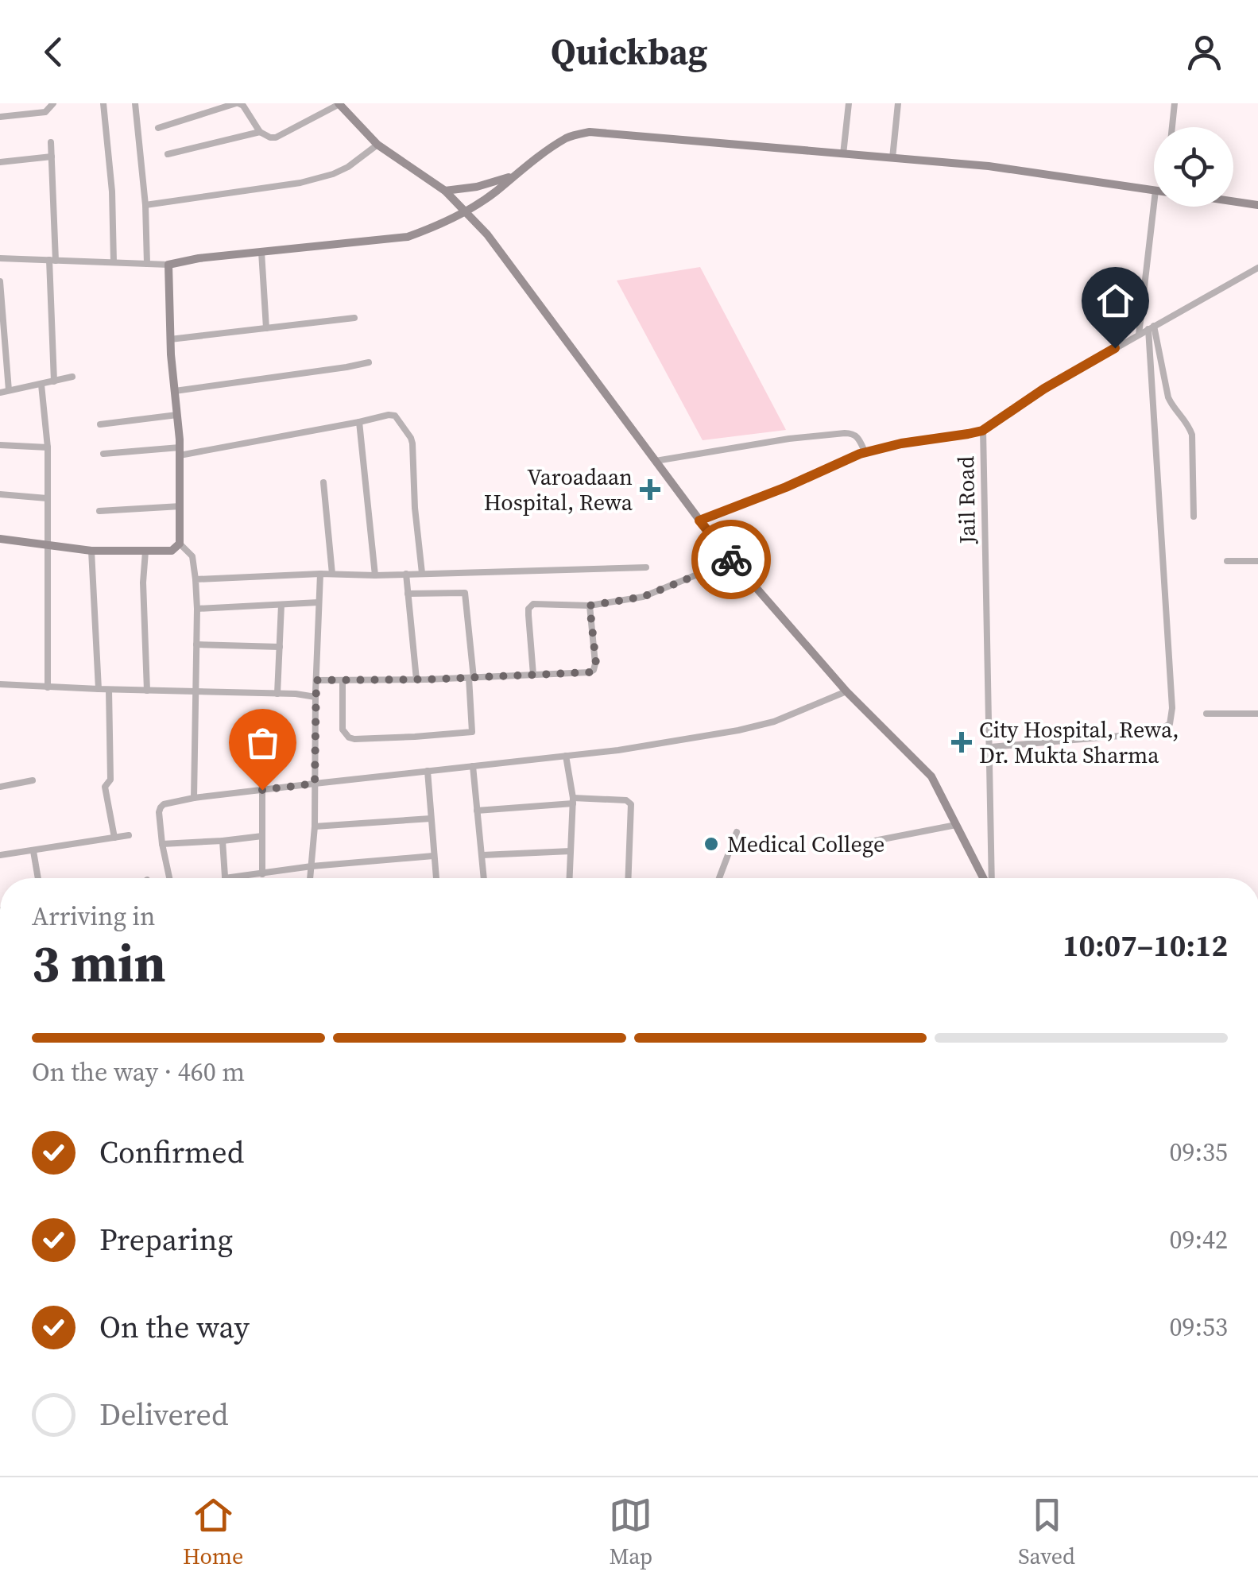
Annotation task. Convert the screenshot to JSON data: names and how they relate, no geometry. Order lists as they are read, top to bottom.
{
  "streets": {
    "street": ["Jail Road"]
  },
  "places": {
    "health": ["Varoadaan Hospital, Rewa", "City Hospital, Rewa, Dr. Mukta Sharma"],
    "other": ["Medical College"]
  },
  "page": {
    "header": "Quickbag",
    "heading": ["3 min", "Arriving in", "10:07–10:12"],
    "bar": "On the way · 460 m",
    "list": [
      ["Confirmed", "09:35"],
      ["Preparing", "09:42"],
      ["On the way", "09:53"],
      "Delivered"
    ],
    "tabs": ["Home", "Map", "Saved"]
  }
}
